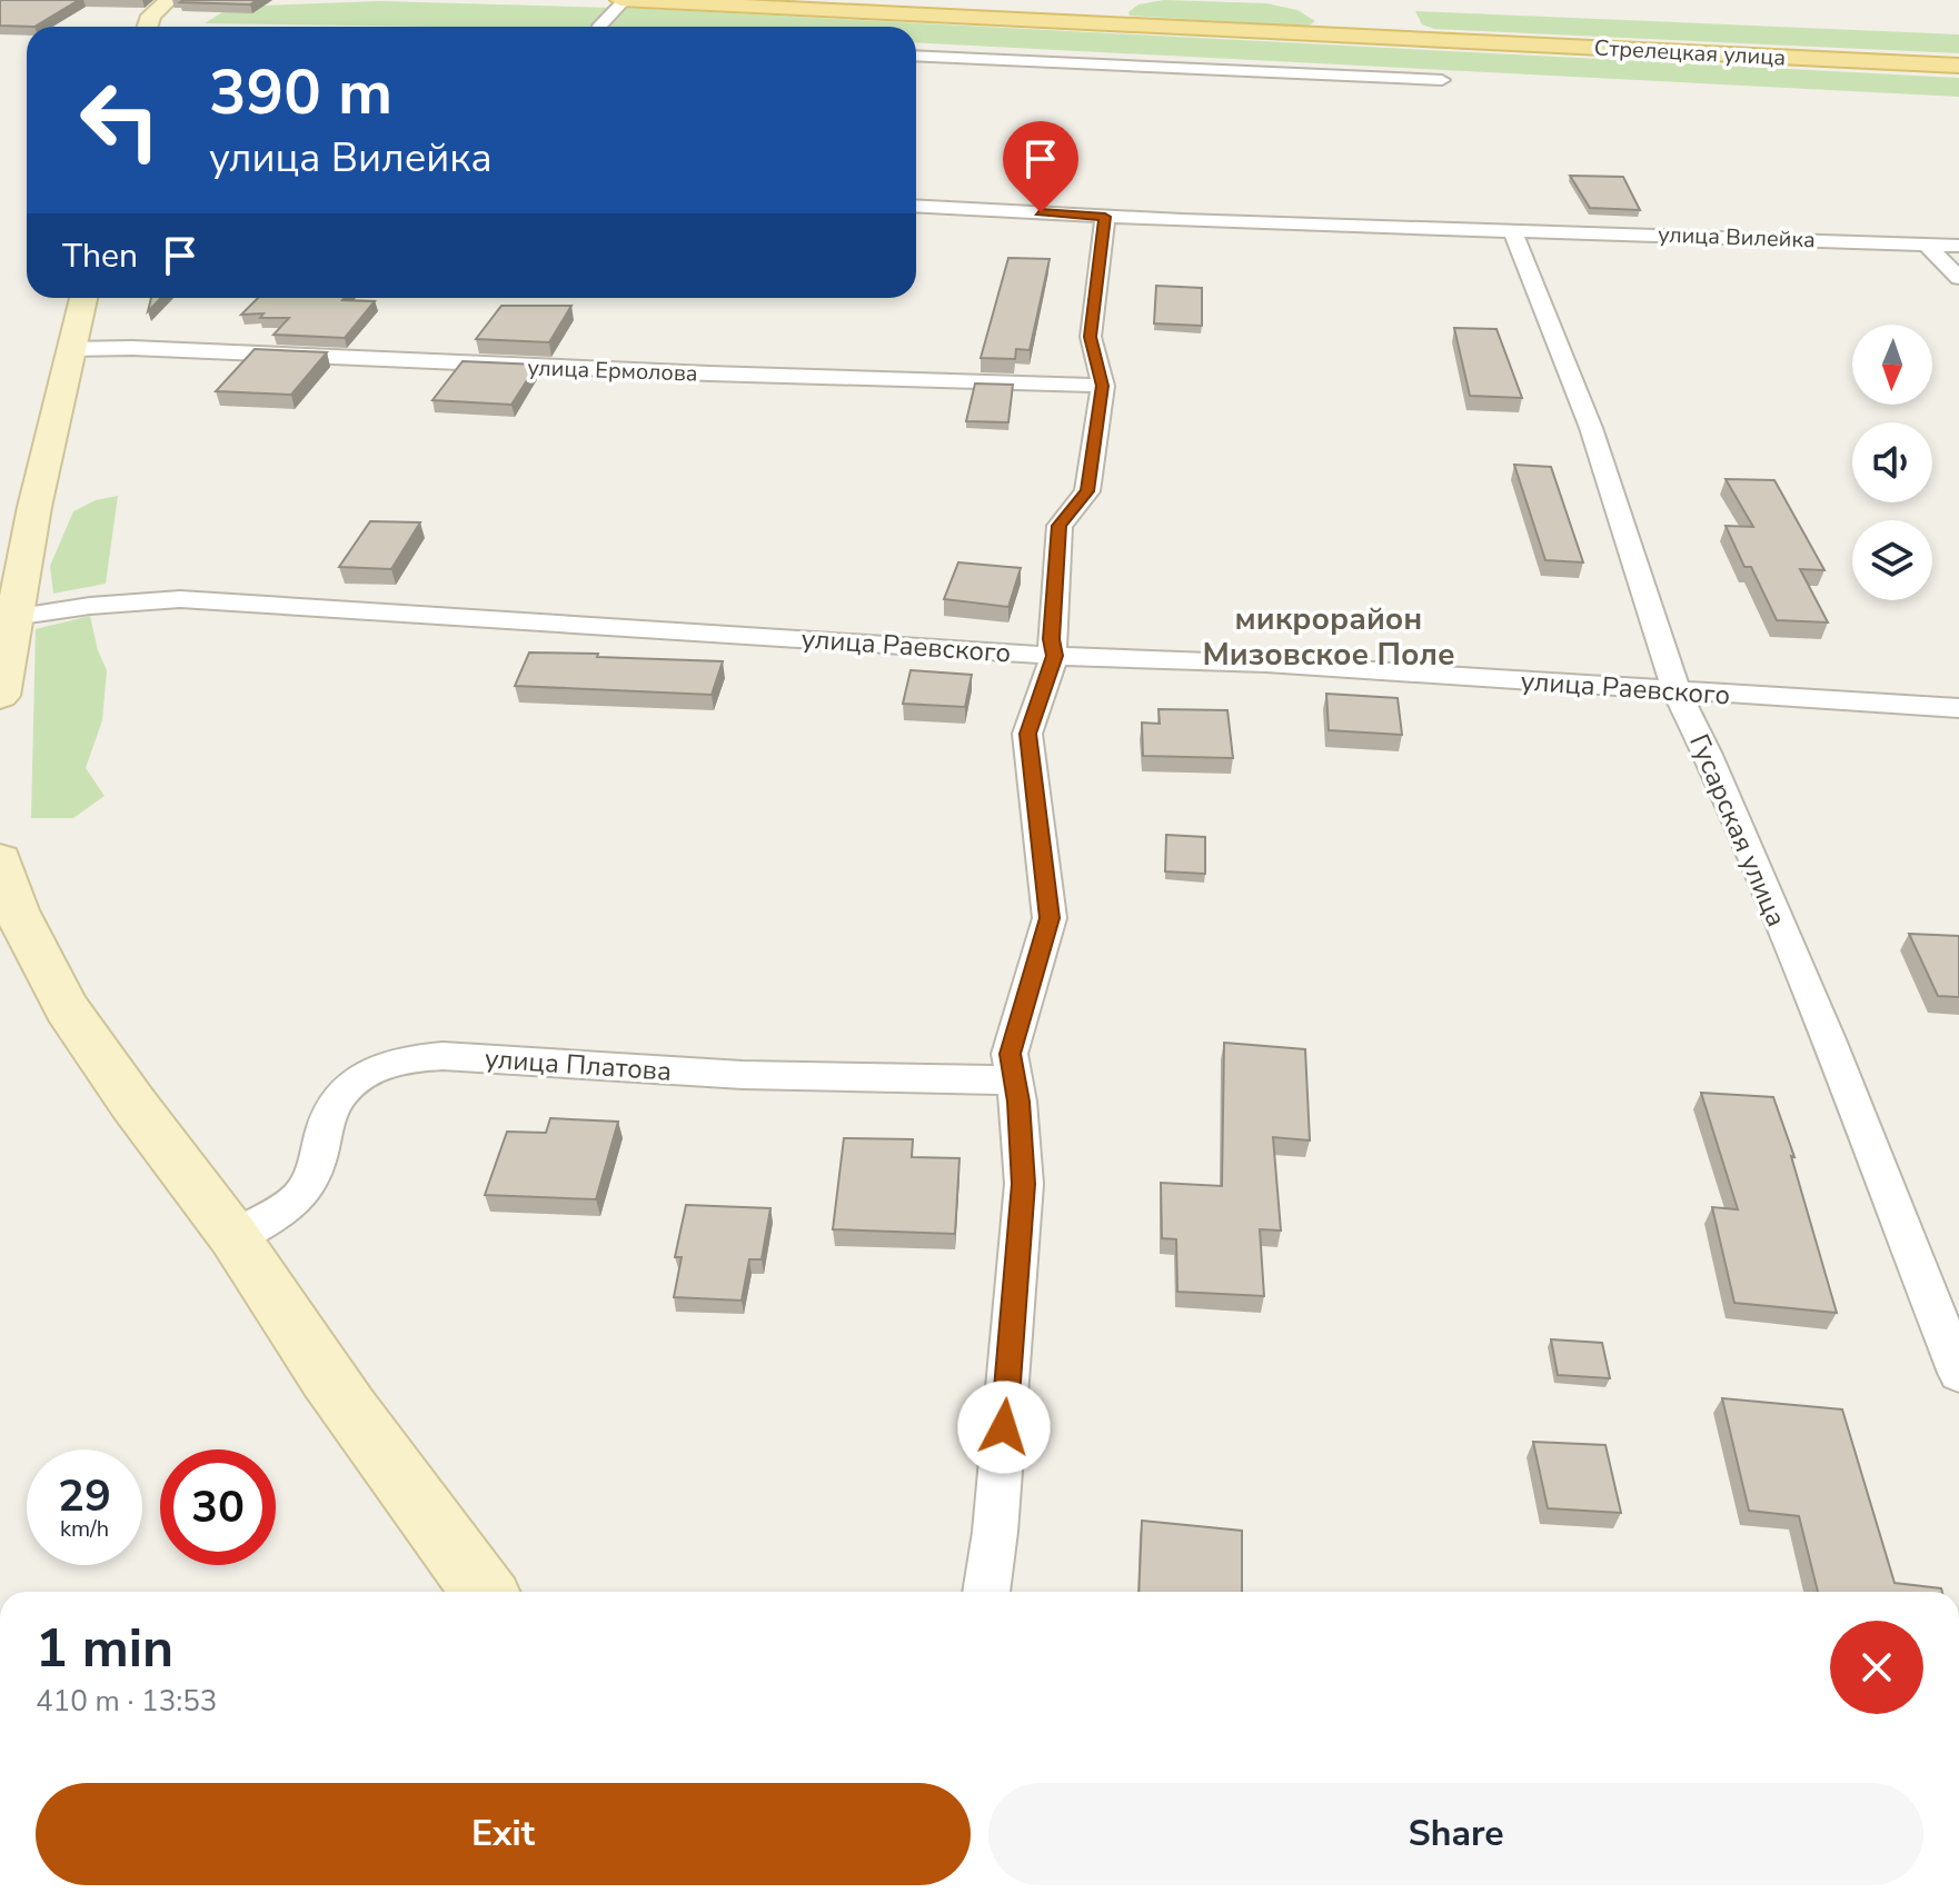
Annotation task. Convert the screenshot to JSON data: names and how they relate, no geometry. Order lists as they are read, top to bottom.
{
  "streets": {
    "main road": ["Стрелецкая улица"],
    "street": [
      "улица Вилейка",
      "улица Ермолова",
      "улица Раевского",
      "Гусарская улица",
      "улица Платова"
    ]
  },
  "crossings": [
    ["улица Вилейка", "Гусарская улица"],
    ["улица Раевского", "Гусарская улица"]
  ],
  "districts": ["микрорайон Мизовское Поле"],
  "north": "bottom",
  "page": {
    "turn": ["390 m", "улица Вилейка"],
    "then": "Then",
    "speed": "29 km/h",
    "limit": "30",
    "heading": ["1 min", "410 m · 13:53"],
    "buttons": ["Exit", "Share"]
  }
}
